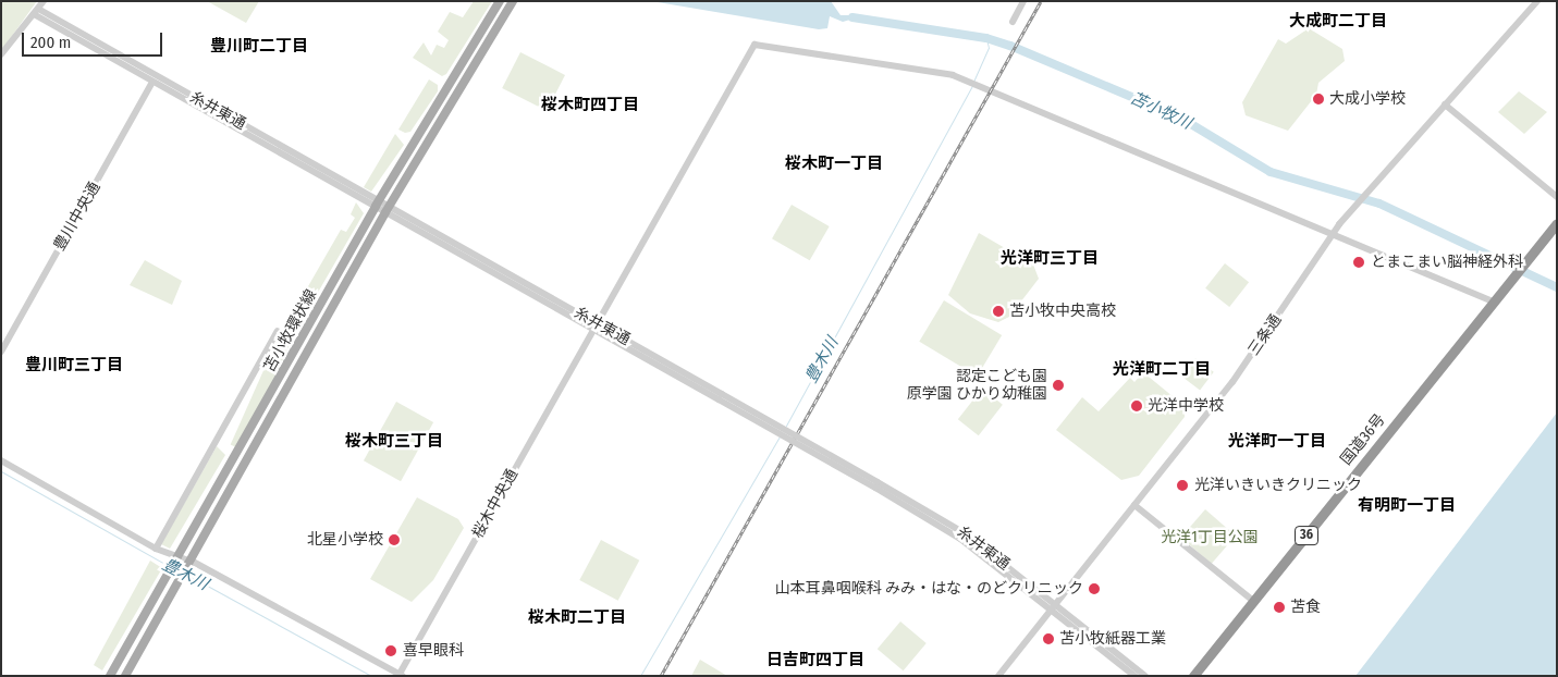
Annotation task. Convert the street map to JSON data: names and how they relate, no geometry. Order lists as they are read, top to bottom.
{
  "streets": {
    "highway": ["国道36号", "36"],
    "main road": ["苫小牧環状線"],
    "street": [
      "糸井東通",
      "豊川中央通",
      "三条通",
      "桜木中央通"
    ]
  },
  "crossings": [
    ["糸井東通", "豊川中央通"],
    ["糸井東通", "苫小牧環状線"],
    ["糸井東通", "三条通"],
    ["糸井東通", "桜木中央通"],
    ["三条通", "桜木中央通"]
  ],
  "districts": [
    "大成町二丁目",
    "豊川町二丁目",
    "桜木町四丁目",
    "桜木町一丁目",
    "光洋町三丁目",
    "豊川町三丁目",
    "光洋町二丁目",
    "桜木町三丁目",
    "光洋町一丁目",
    "有明町一丁目",
    "桜木町二丁目",
    "日吉町四丁目"
  ],
  "water": ["苫小牧川", "豊木川"],
  "parks": ["光洋1丁目公園"],
  "places": [
    "大成小学校",
    "とまこまい脳神経外科",
    "苫小牧中央高校",
    "認定こども園 原学園 ひかり幼稚園",
    "光洋中学校",
    "光洋いきいきクリニック",
    "北星小学校",
    "山本耳鼻咽喉科 みみ・はな・のどクリニック",
    "苫食",
    "苫小牧紙器工業",
    "喜早眼科"
  ],
  "scale_bar": "200 m"
}
